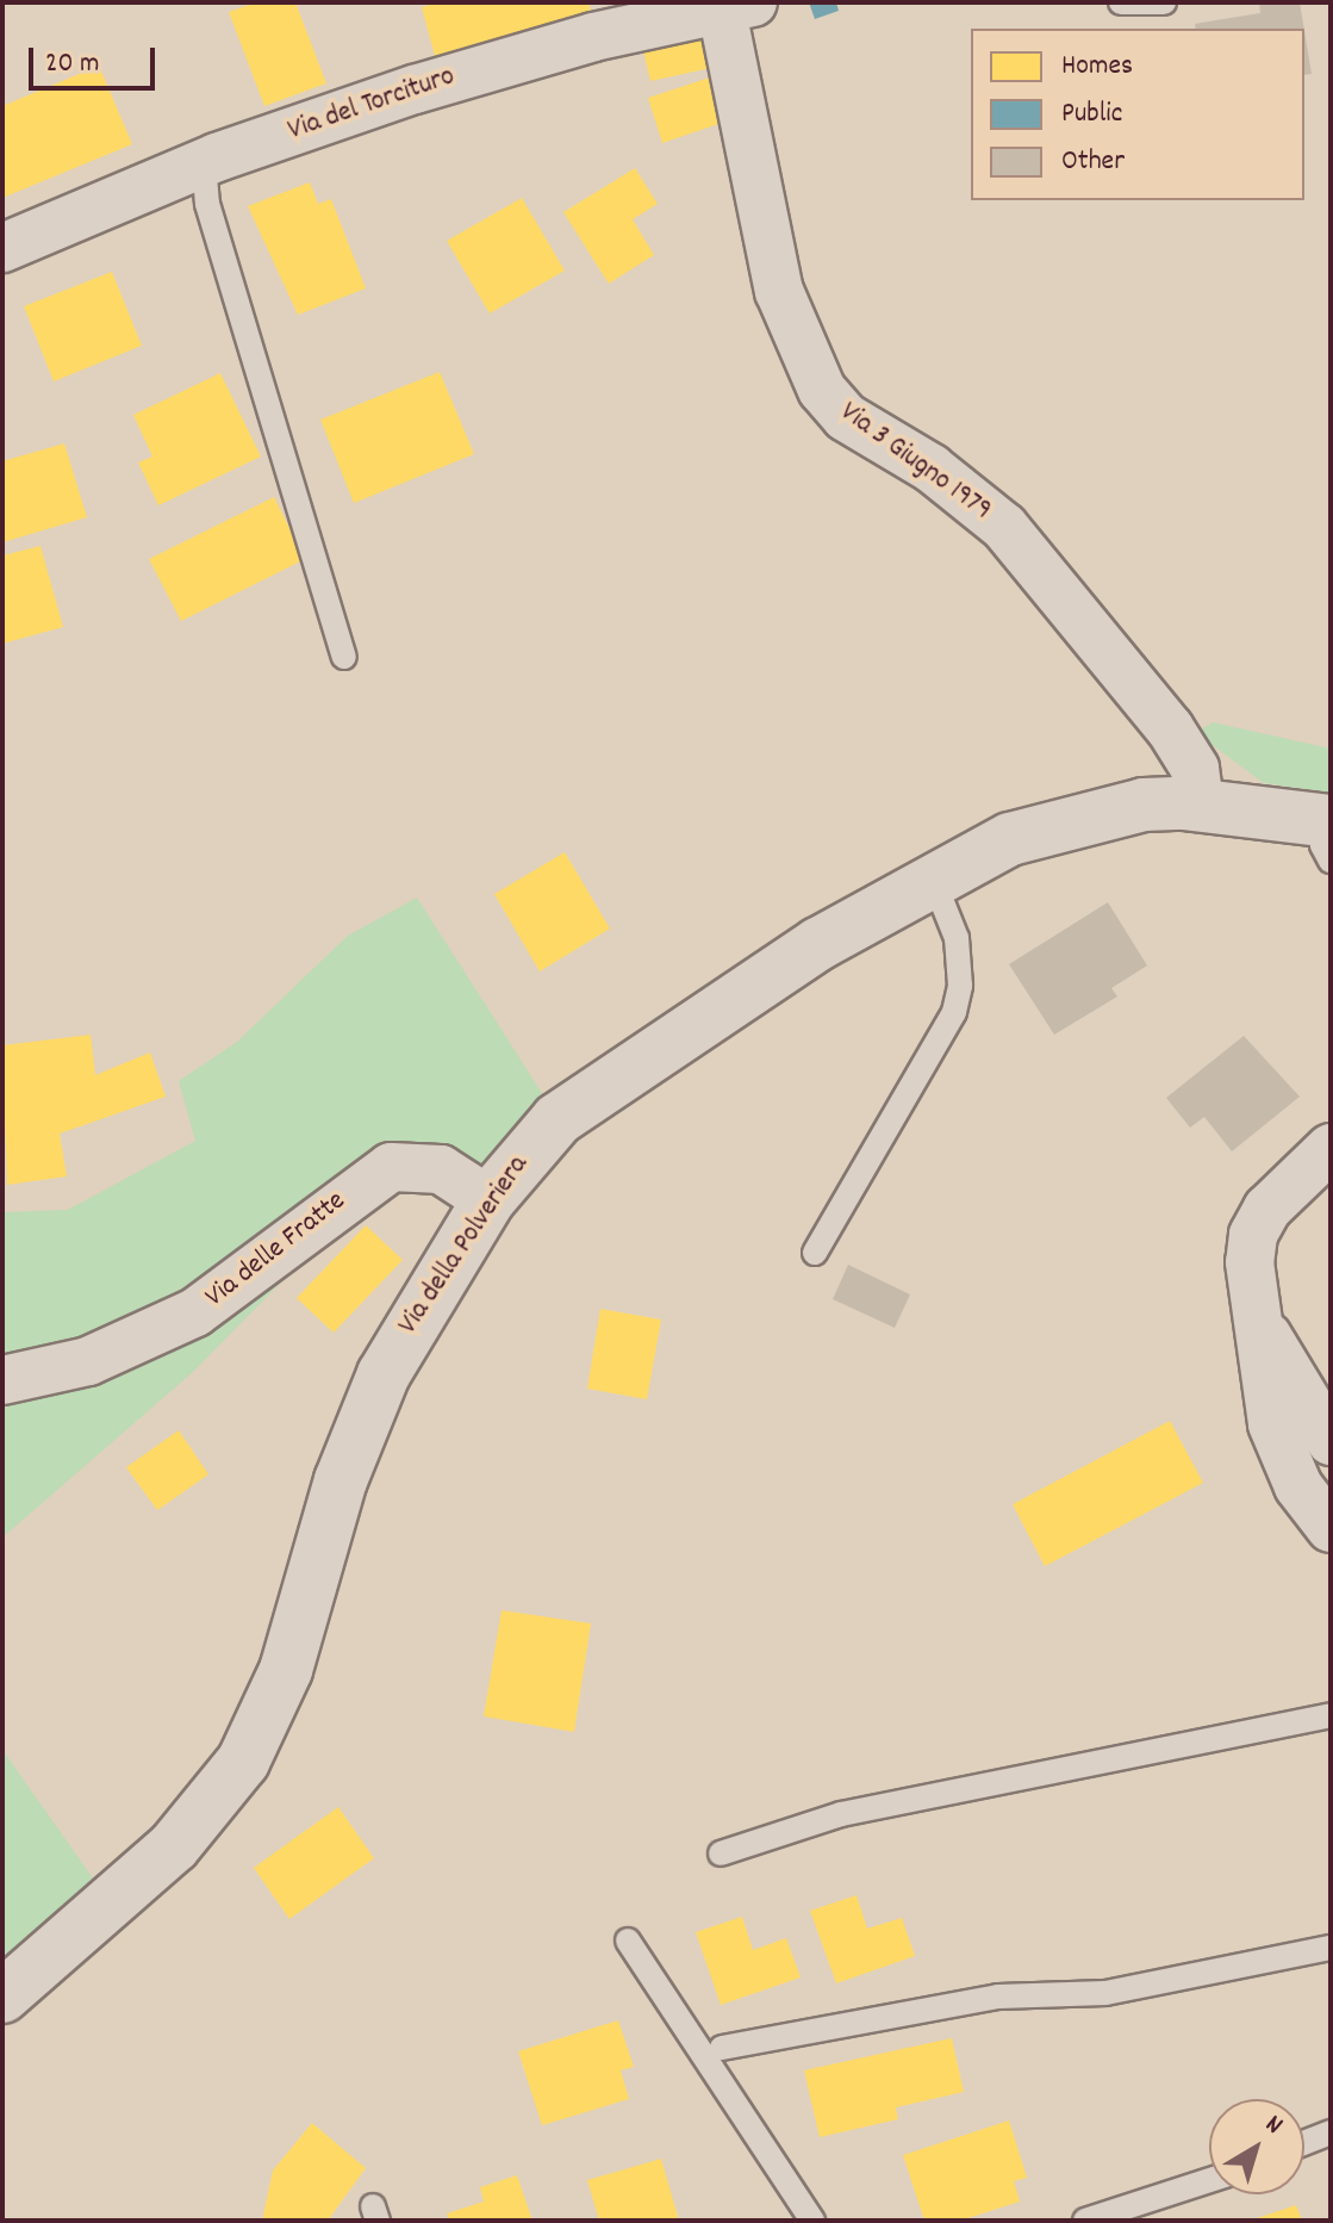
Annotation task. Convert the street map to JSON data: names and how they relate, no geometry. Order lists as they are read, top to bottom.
{
  "streets": {
    "main road": ["Via della Polveriera"],
    "street": ["Via del Torcituro", "Via 3 Giugno 1979", "Via delle Fratte"]
  },
  "crossings": [
    ["Via del Torcituro", "Via 3 Giugno 1979"],
    ["Via 3 Giugno 1979", "Via della Polveriera"],
    ["Via della Polveriera", "Via delle Fratte"]
  ],
  "legend": ["Homes", "Public", "Other"],
  "scale_bar": "20 m",
  "north": "top right"
}
